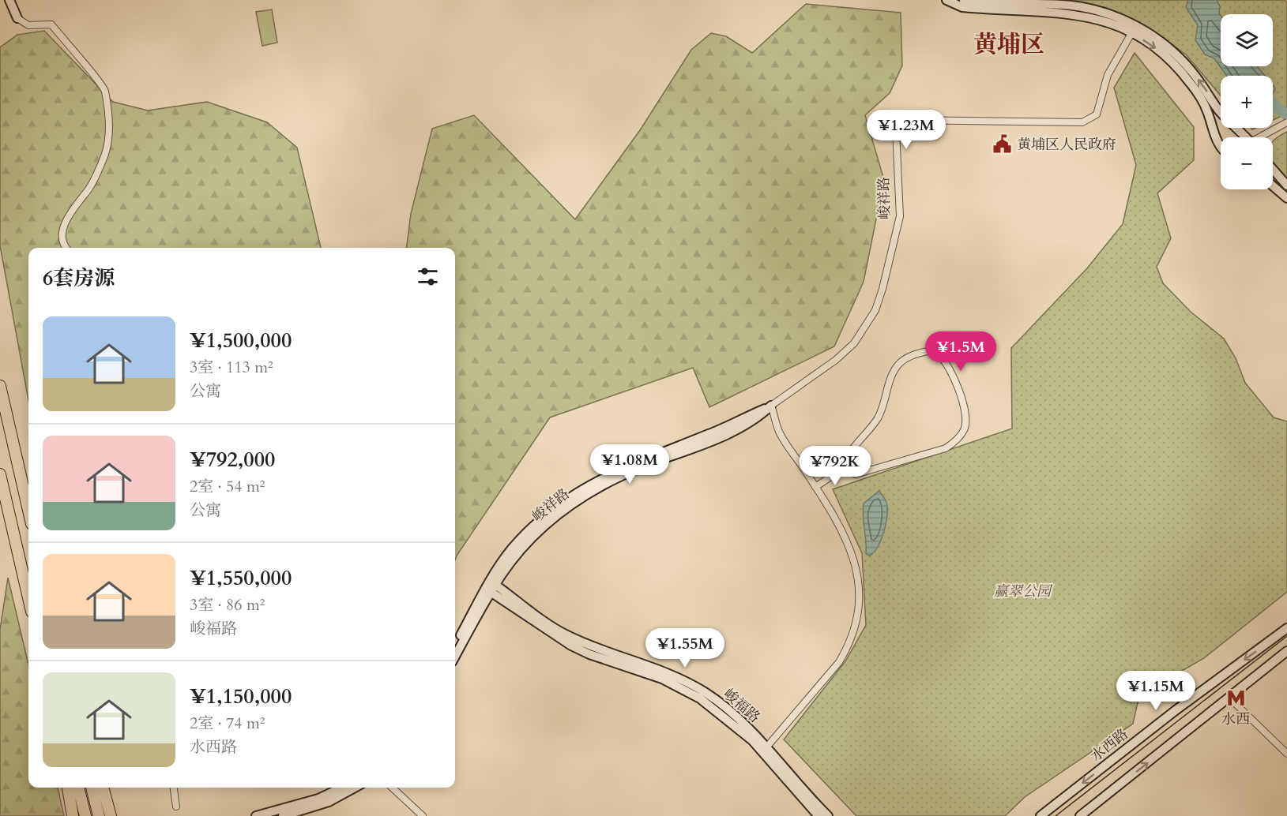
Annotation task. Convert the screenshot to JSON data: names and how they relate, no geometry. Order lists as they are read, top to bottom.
{
  "streets": {
    "street": ["峻祥路", "峻福路", "水西路"]
  },
  "crossings": [
    ["峻祥路", "峻福路"]
  ],
  "districts": ["黄埔区"],
  "parks": ["赢翠公园"],
  "places": {
    "public building": ["黄埔区人民政府"],
    "metro station": ["水西"]
  },
  "page": {
    "map_buttons": ["+", "−"],
    "price": [
      "¥1.23M",
      "¥1.5M",
      "¥1.08M",
      "¥792K",
      "¥1.55M",
      "¥1.15M"
    ],
    "heading": "6套房源",
    "list": [
      {
        "name": "¥1,500,000",
        "note": "3室 · 113 m² · 公寓"
      },
      {
        "name": "¥792,000",
        "note": "2室 · 54 m² · 公寓"
      },
      {
        "name": "¥1,550,000",
        "note": "3室 · 86 m² · 峻福路"
      },
      {
        "name": "¥1,150,000",
        "note": "2室 · 74 m² · 水西路"
      }
    ]
  }
}
